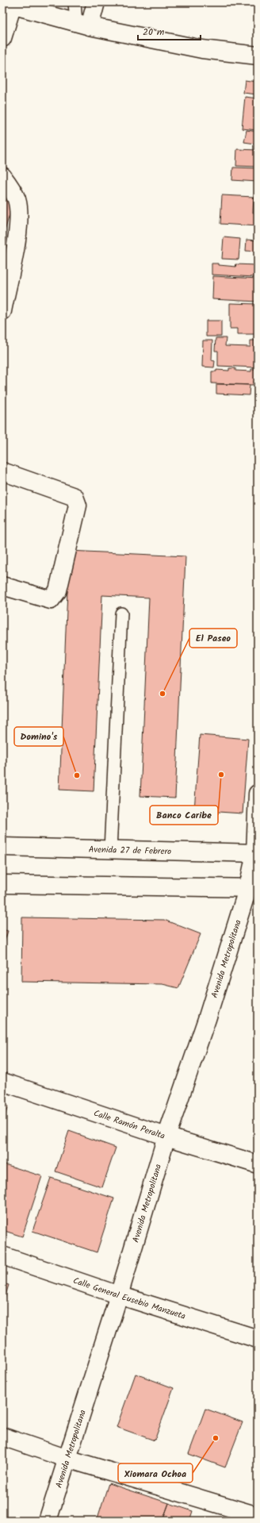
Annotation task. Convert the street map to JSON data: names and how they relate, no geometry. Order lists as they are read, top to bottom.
{
  "streets": {
    "main road": [
      "Avenida 27 de Febrero",
      "Avenida Metropolitana",
      "Calle Ramón Peralta",
      "Calle General Eusebio Manzueta"
    ]
  },
  "crossings": [
    ["Avenida 27 de Febrero", "Avenida Metropolitana"],
    ["Avenida Metropolitana", "Calle Ramón Peralta"],
    ["Avenida Metropolitana", "Calle General Eusebio Manzueta"]
  ],
  "places": [
    "El Paseo",
    "Banco Caribe",
    "Domino's",
    "Xiomara Ochoa"
  ],
  "scale_bar": "20 m"
}
